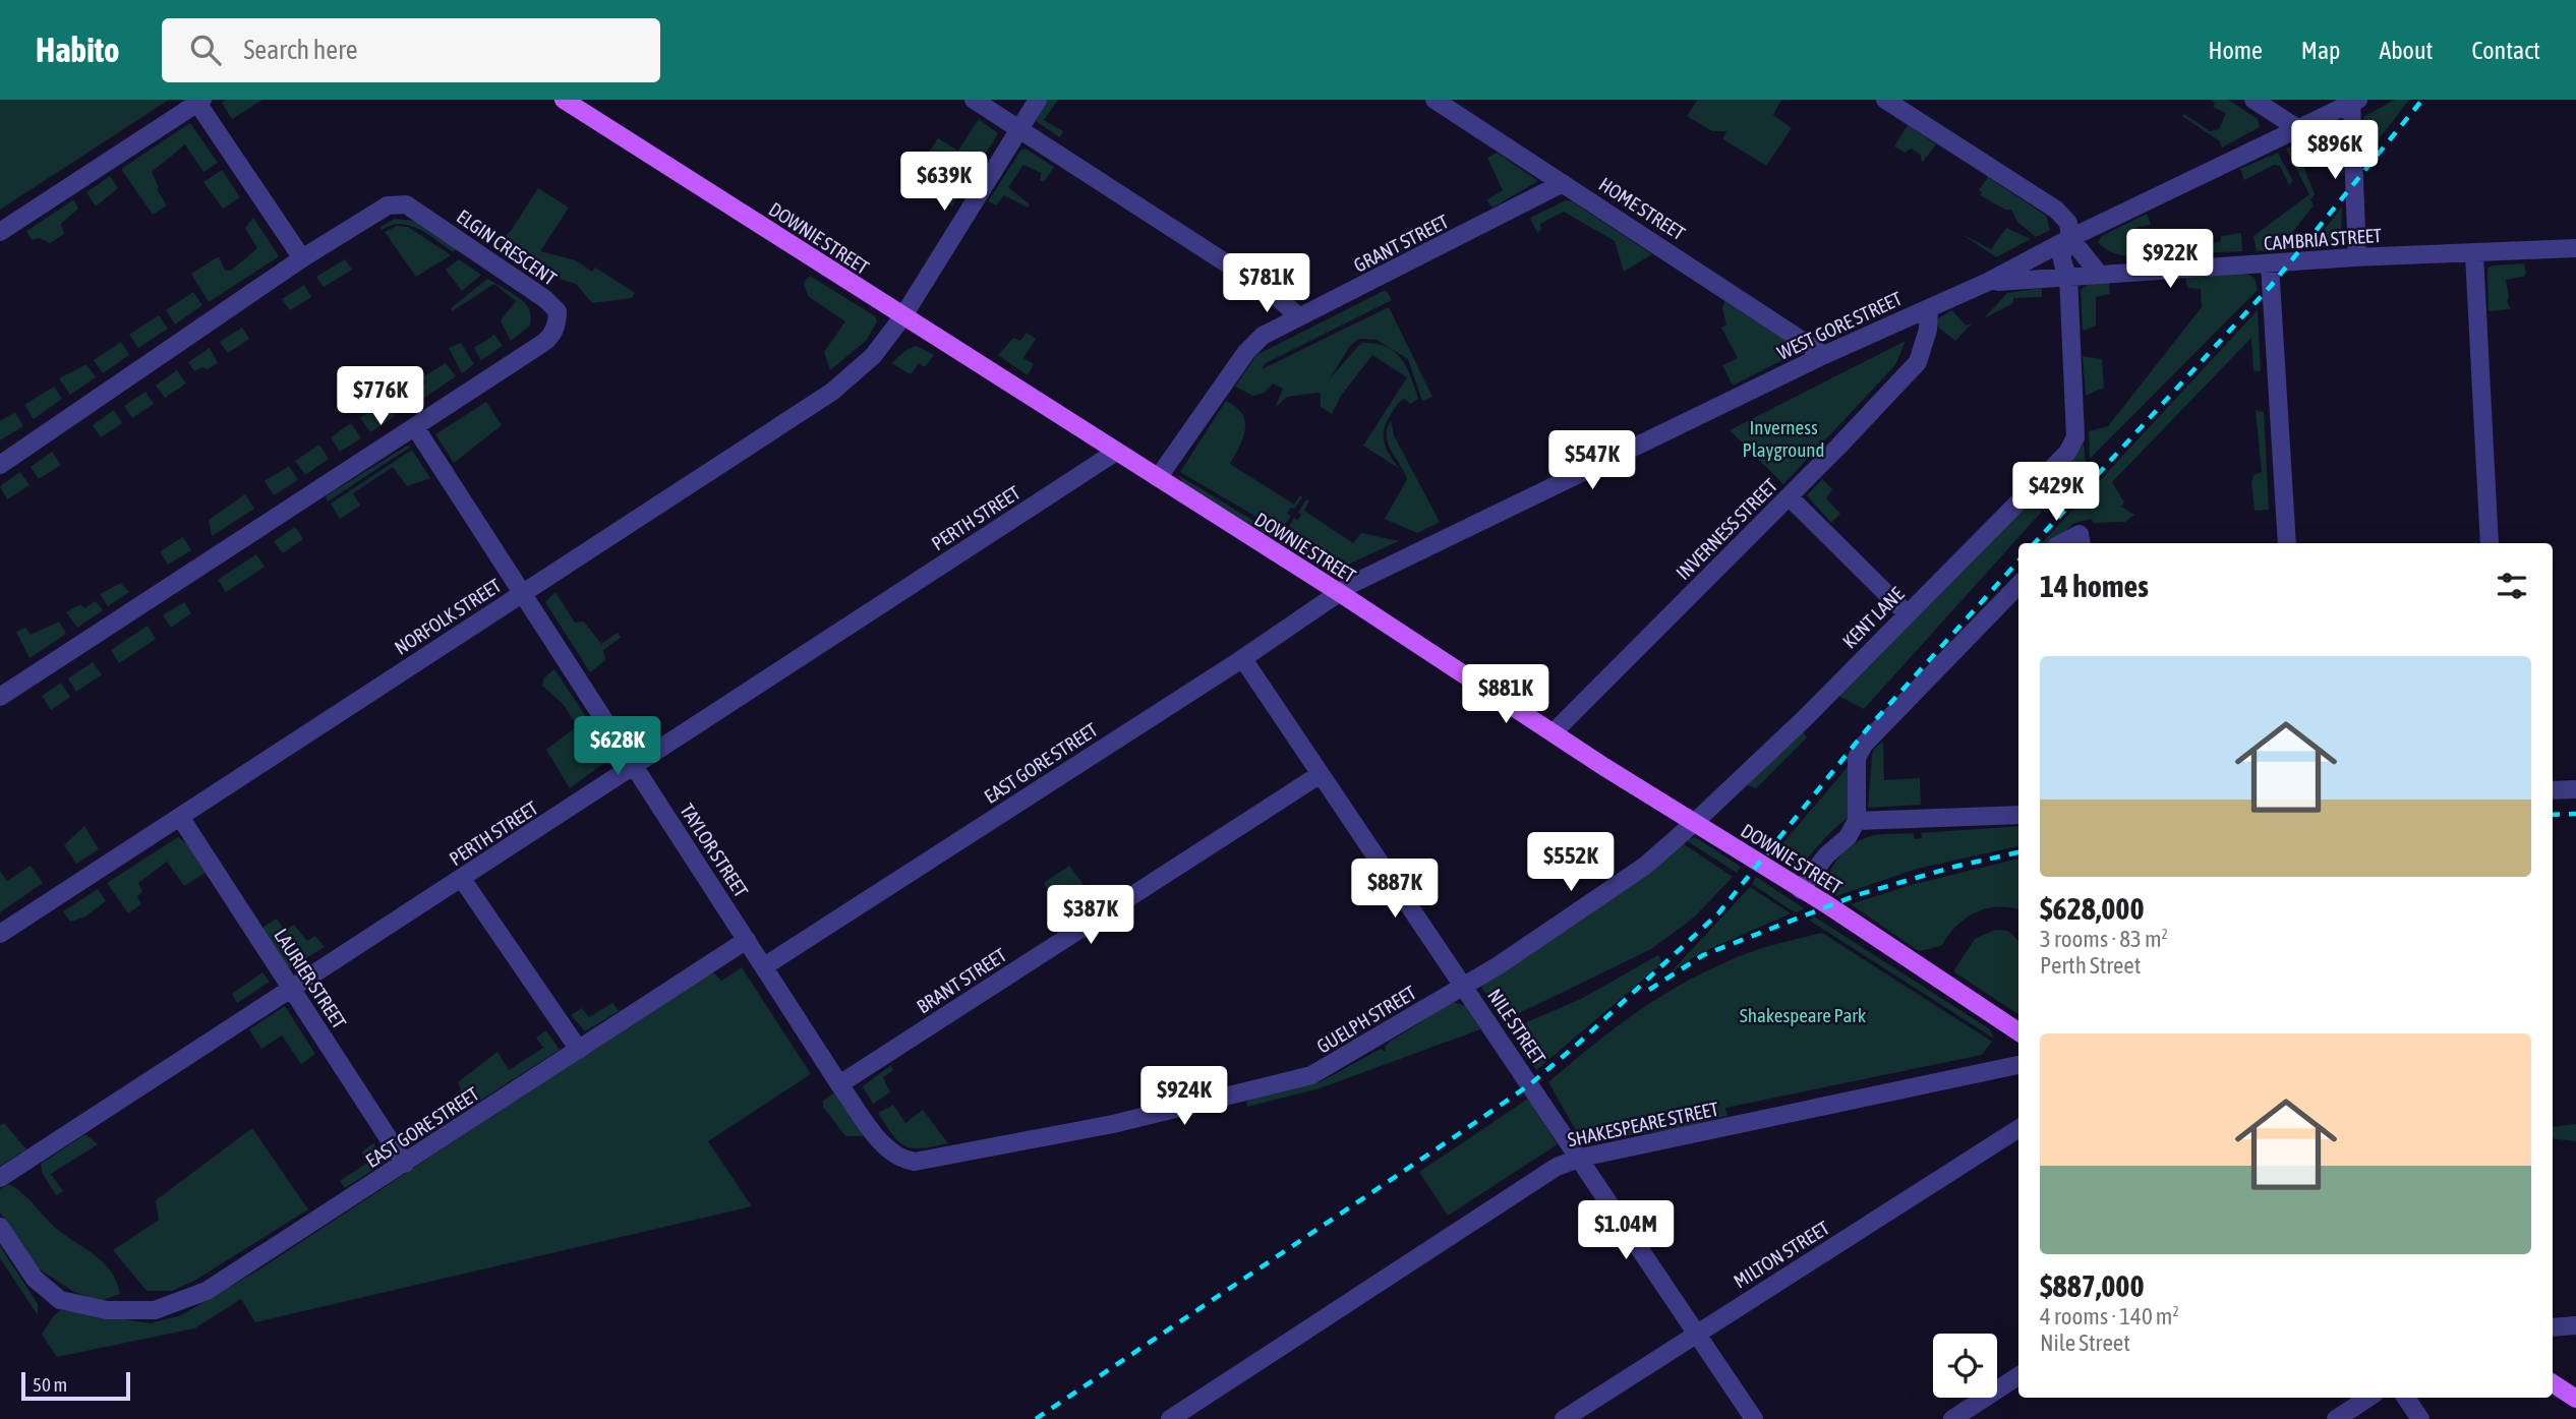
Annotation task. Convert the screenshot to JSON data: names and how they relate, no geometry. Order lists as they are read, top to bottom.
{
  "streets": {
    "main road": ["DOWNIE STREET"],
    "street": [
      "HOME STREET",
      "CAMBRIA STREET",
      "GRANT STREET",
      "ELGIN CRESCENT",
      "WEST GORE STREET",
      "PERTH STREET",
      "INVERNESS STREET",
      "NORFOLK STREET",
      "KENT LANE",
      "EAST GORE STREET",
      "TAYLOR STREET",
      "LAURIER STREET",
      "BRANT STREET",
      "GUELPH STREET",
      "NILE STREET",
      "SHAKESPEARE STREET",
      "MILTON STREET"
    ]
  },
  "crossings": [
    ["HOME STREET", "GRANT STREET"],
    ["HOME STREET", "WEST GORE STREET"],
    ["DOWNIE STREET", "GRANT STREET"],
    ["DOWNIE STREET", "WEST GORE STREET"],
    ["DOWNIE STREET", "PERTH STREET"],
    ["DOWNIE STREET", "INVERNESS STREET"],
    ["DOWNIE STREET", "NORFOLK STREET"],
    ["DOWNIE STREET", "KENT LANE"],
    ["DOWNIE STREET", "EAST GORE STREET"],
    ["DOWNIE STREET", "GUELPH STREET"],
    ["CAMBRIA STREET", "WEST GORE STREET"],
    ["CAMBRIA STREET", "KENT LANE"],
    ["ELGIN CRESCENT", "TAYLOR STREET"],
    ["WEST GORE STREET", "INVERNESS STREET"],
    ["WEST GORE STREET", "EAST GORE STREET"],
    ["PERTH STREET", "TAYLOR STREET"],
    ["PERTH STREET", "LAURIER STREET"],
    ["NORFOLK STREET", "TAYLOR STREET"],
    ["NORFOLK STREET", "LAURIER STREET"],
    ["KENT LANE", "GUELPH STREET"],
    ["EAST GORE STREET", "TAYLOR STREET"],
    ["EAST GORE STREET", "LAURIER STREET"],
    ["EAST GORE STREET", "NILE STREET"],
    ["TAYLOR STREET", "BRANT STREET"],
    ["TAYLOR STREET", "GUELPH STREET"],
    ["BRANT STREET", "NILE STREET"],
    ["GUELPH STREET", "NILE STREET"],
    ["NILE STREET", "SHAKESPEARE STREET"],
    ["NILE STREET", "MILTON STREET"]
  ],
  "parks": ["Inverness Playground", "Shakespeare Park"],
  "scale_bar": "50 m",
  "page": {
    "header": "Habito",
    "search": "Search here",
    "nav": [
      "Home",
      "Map",
      "About",
      "Contact"
    ],
    "price": [
      "$896K",
      "$639K",
      "$922K",
      "$781K",
      "$776K",
      "$547K",
      "$429K",
      "$881K",
      "$628K",
      "$552K",
      "$887K",
      "$387K",
      "$924K",
      "$1.04M"
    ],
    "heading": "14 homes",
    "list": [
      {
        "name": "$628,000",
        "note": "3 rooms · 83 m² · Perth Street"
      },
      {
        "name": "$887,000",
        "note": "4 rooms · 140 m² · Nile Street"
      }
    ],
    "scale": "50 m"
  }
}
